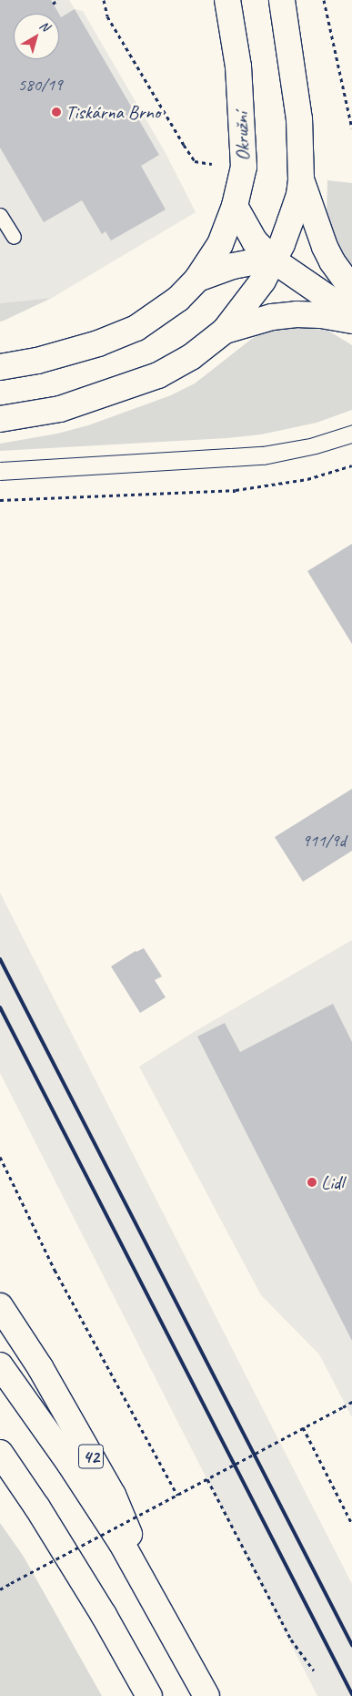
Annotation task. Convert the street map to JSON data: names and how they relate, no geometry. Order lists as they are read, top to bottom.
{
  "streets": {
    "main road": ["Okružní", "42"]
  },
  "places": ["Tiskárna Brno", "Lidl"],
  "house_numbers": ["580/19", "911/9d"],
  "north": "top right"
}
